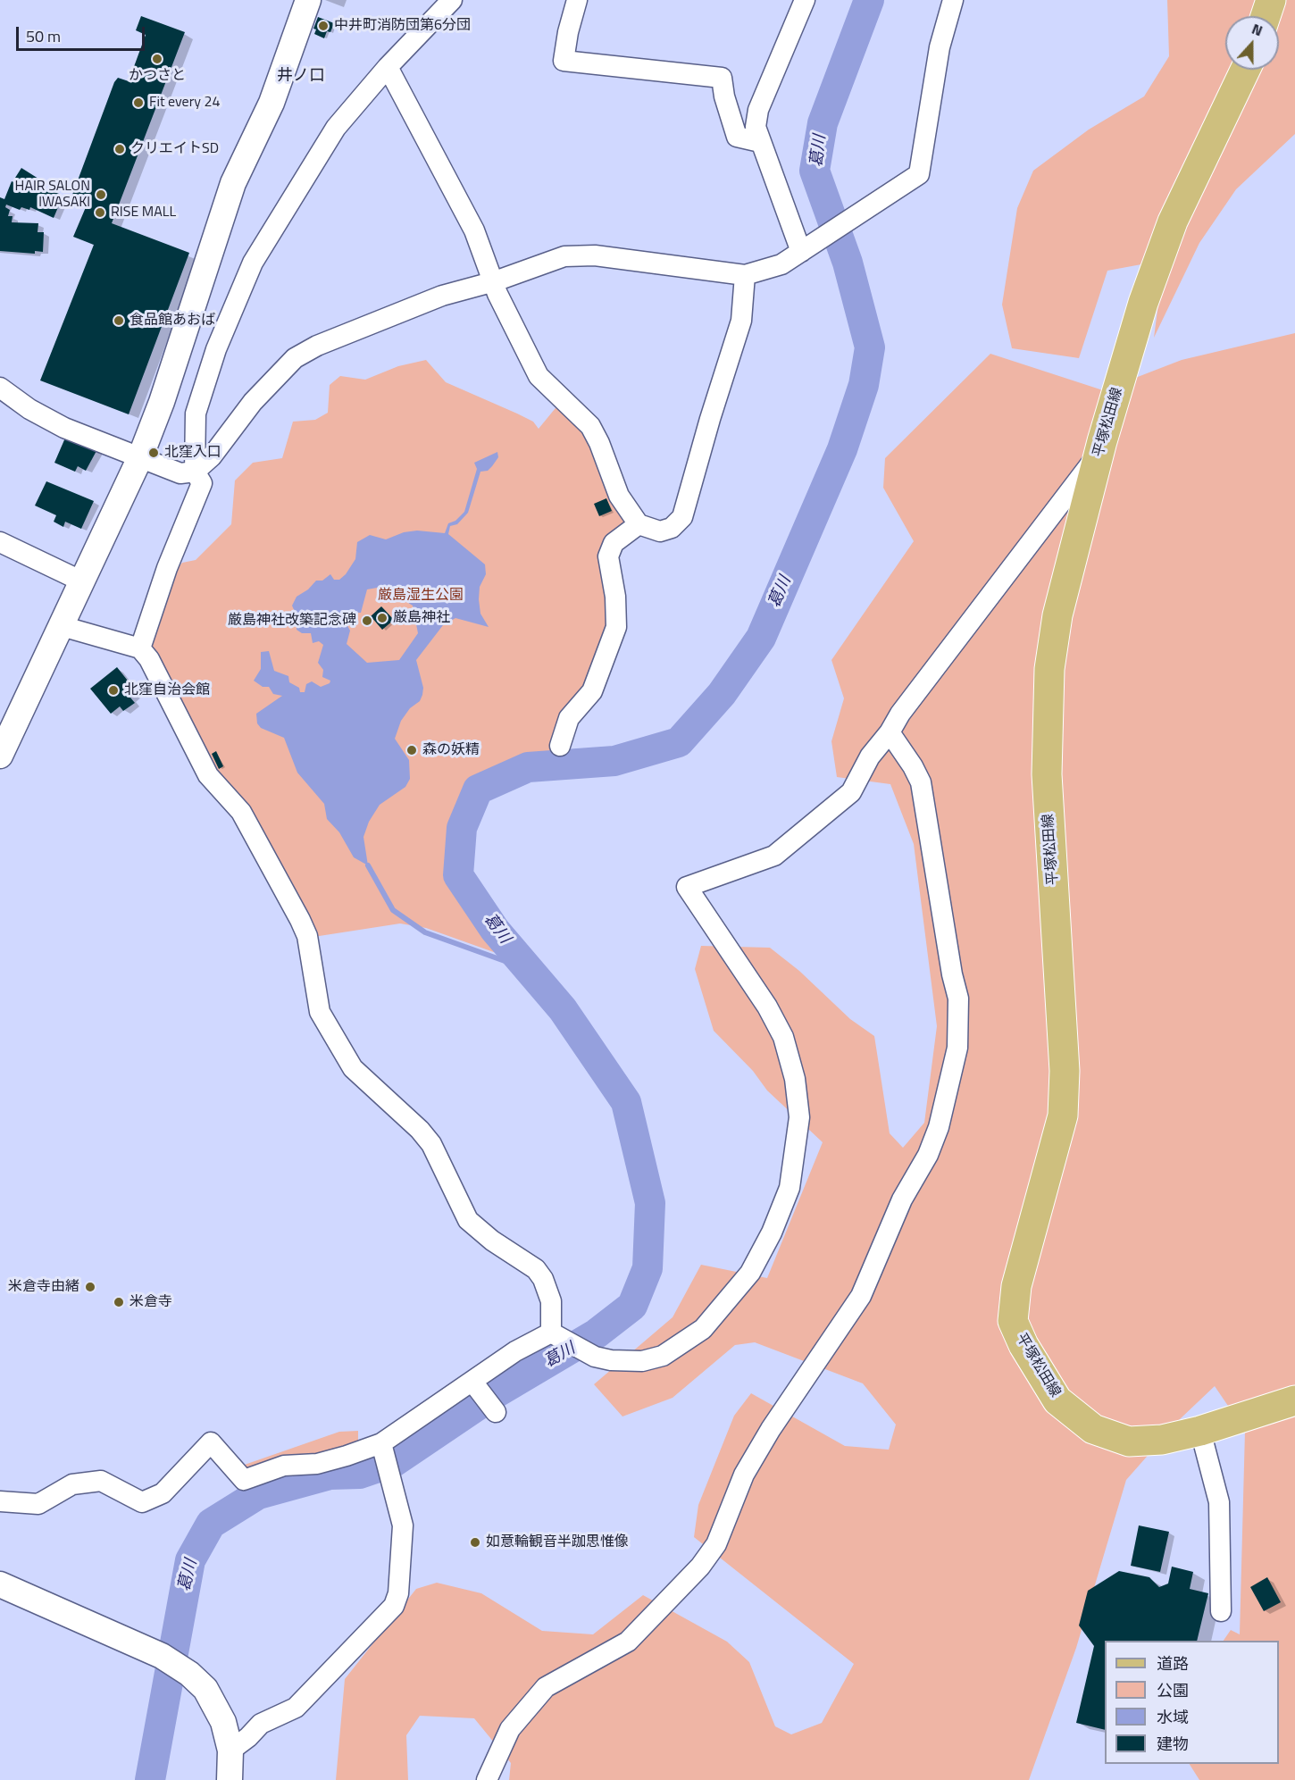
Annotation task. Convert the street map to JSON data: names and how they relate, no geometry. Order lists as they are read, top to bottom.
{
  "streets": {
    "main road": ["平塚松田線"]
  },
  "districts": ["井ノ口"],
  "water": ["葛川"],
  "parks": ["厳島湿生公園"],
  "places": [
    "中井町消防団第6分団",
    "かつさと",
    "Fit every 24",
    "クリエイトSD",
    "HAIR SALON lWASAKl",
    "RISE MALL",
    "食品館あおば",
    "北窪入口",
    "厳島神社",
    "厳島神社改築記念碑",
    "北窪自治会館",
    "森の妖精",
    "米倉寺由緒",
    "米倉寺",
    "如意輪観音半跏思惟像"
  ],
  "legend": [
    "道路",
    "公園",
    "水域",
    "建物"
  ],
  "scale_bar": "50 m",
  "north": "top"
}
